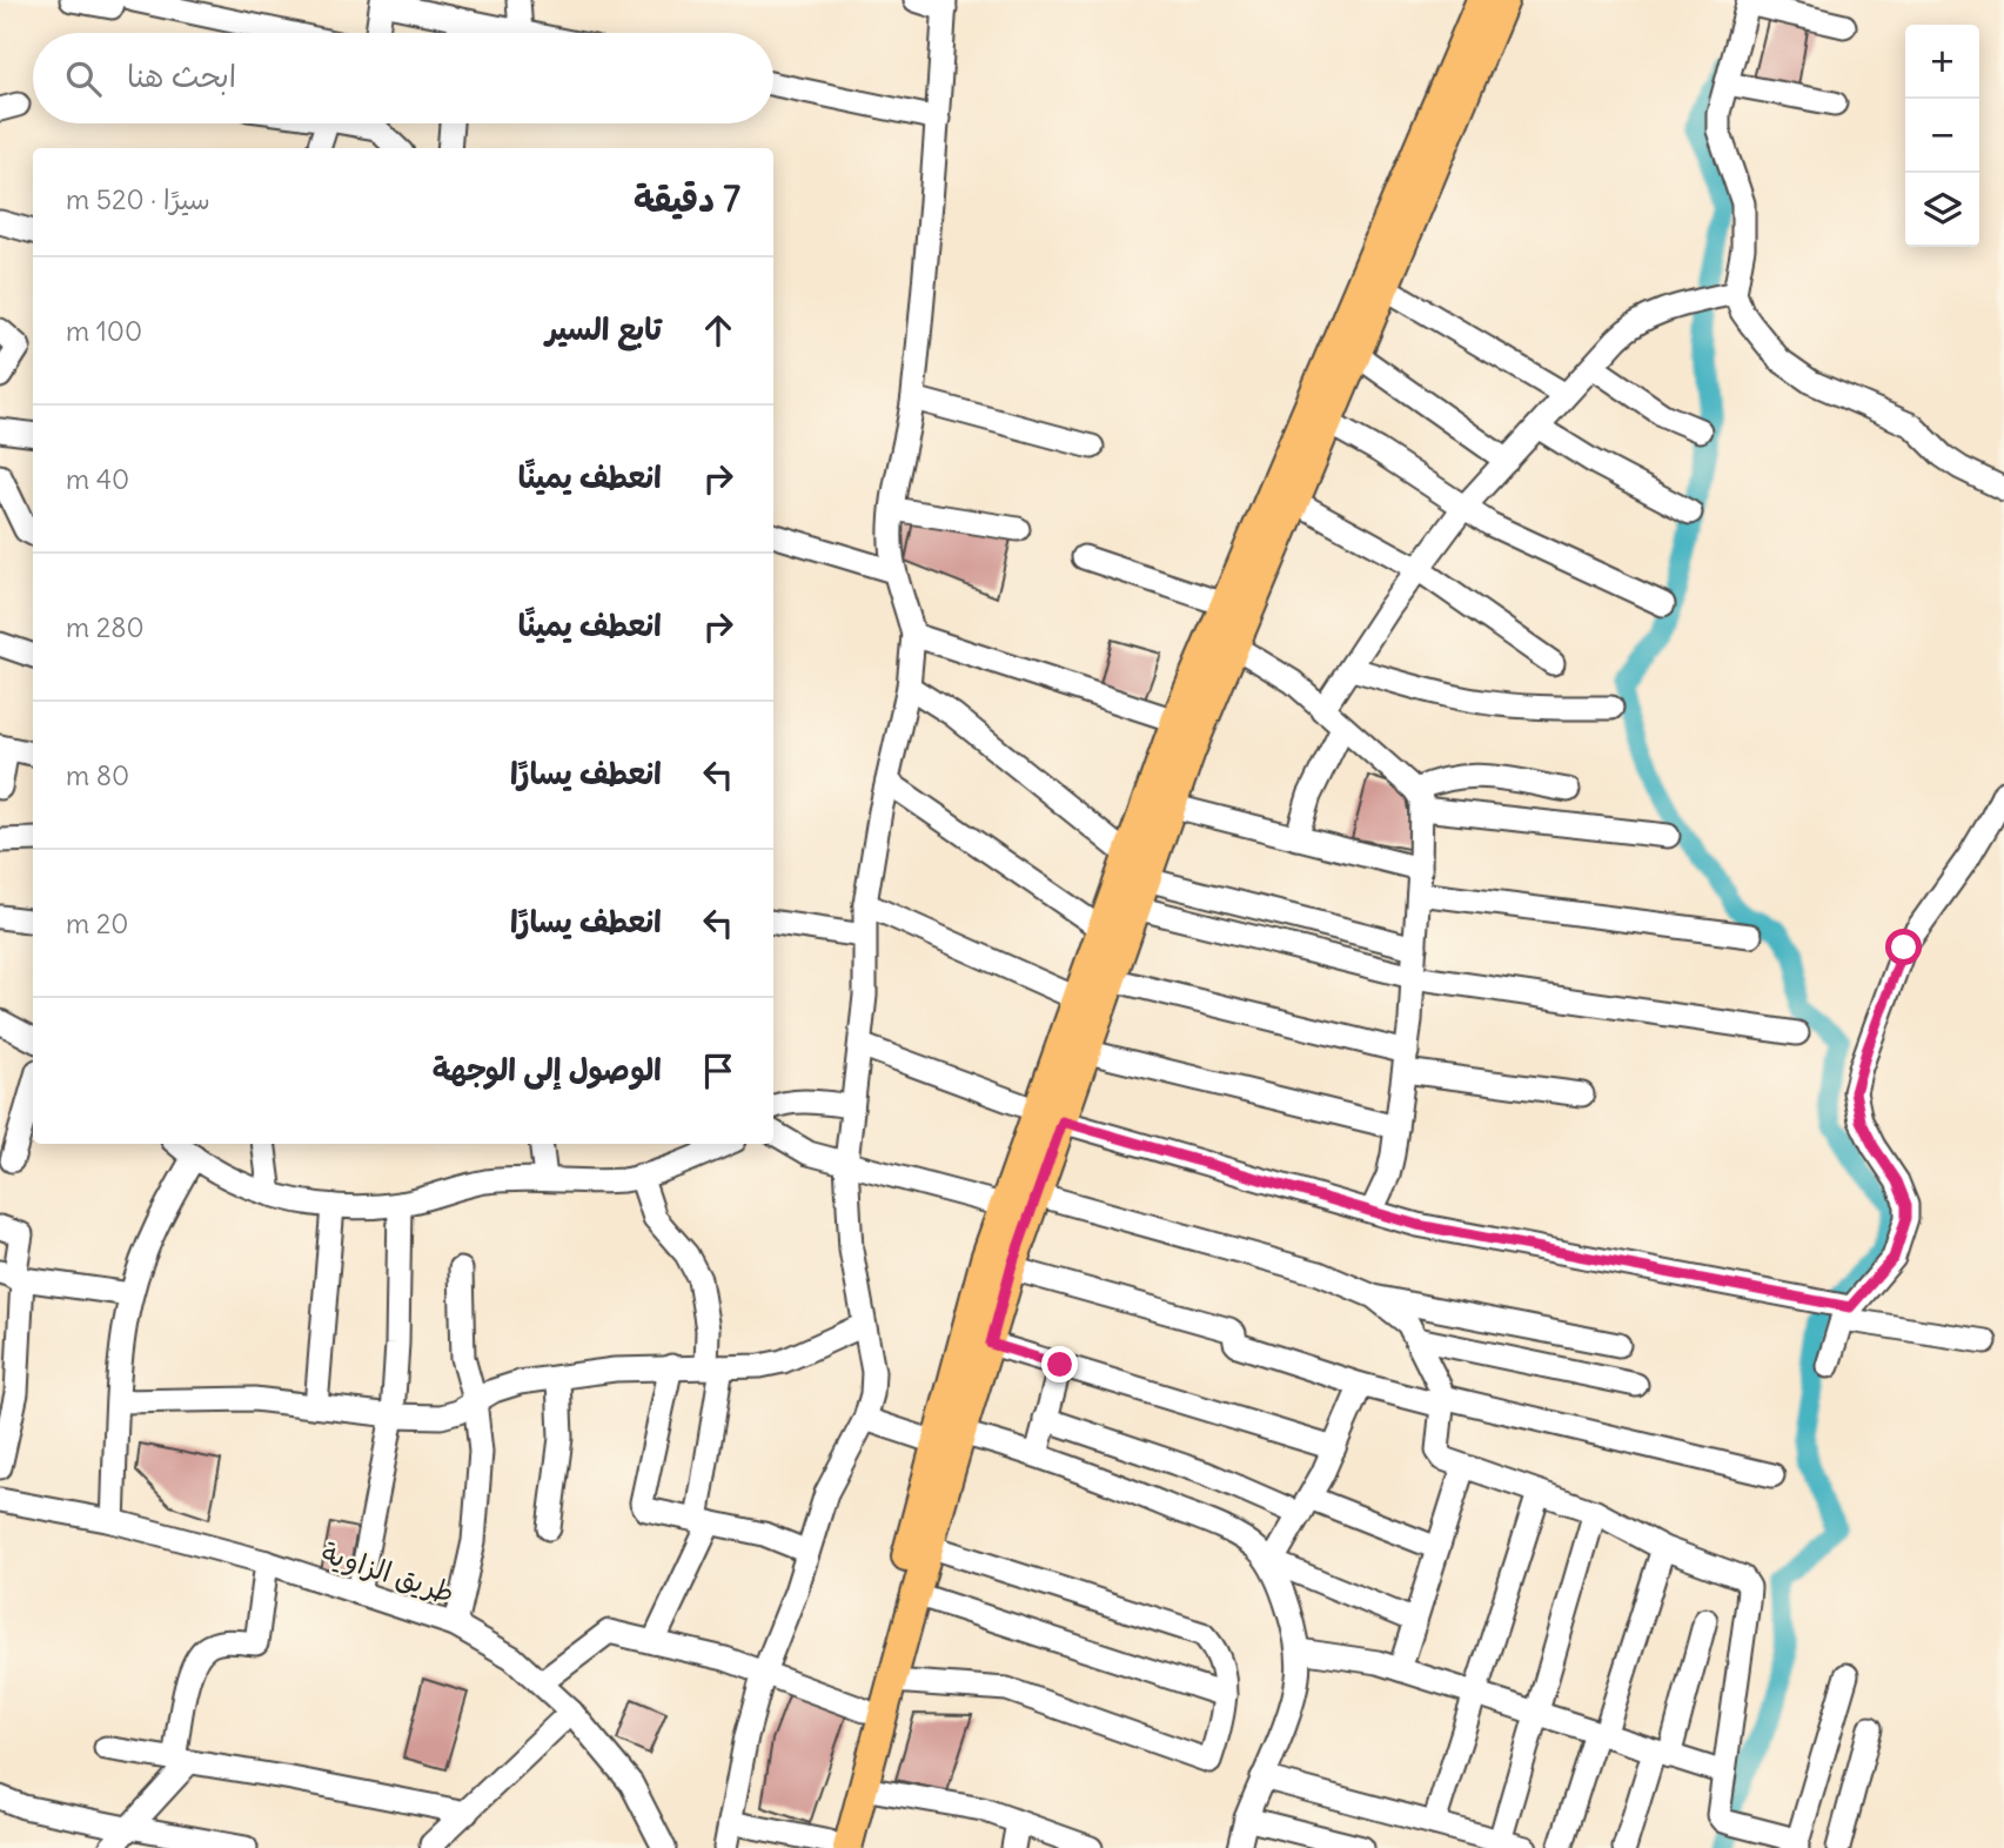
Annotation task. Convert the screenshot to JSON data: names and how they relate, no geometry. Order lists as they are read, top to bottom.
{
  "streets": {
    "street": ["طريق الزاوية"]
  },
  "page": {
    "map_buttons": ["+", "−"],
    "search": "ابحث هنا",
    "heading": ["7 دقيقة", "سيرًا · 520 m"],
    "list": [
      ["تابع السير", "100 m"],
      ["انعطف يمينًا", "40 m"],
      ["انعطف يمينًا", "280 m"],
      ["انعطف يسارًا", "80 m"],
      ["انعطف يسارًا", "20 m"],
      "الوصول إلى الوجهة"
    ]
  }
}
